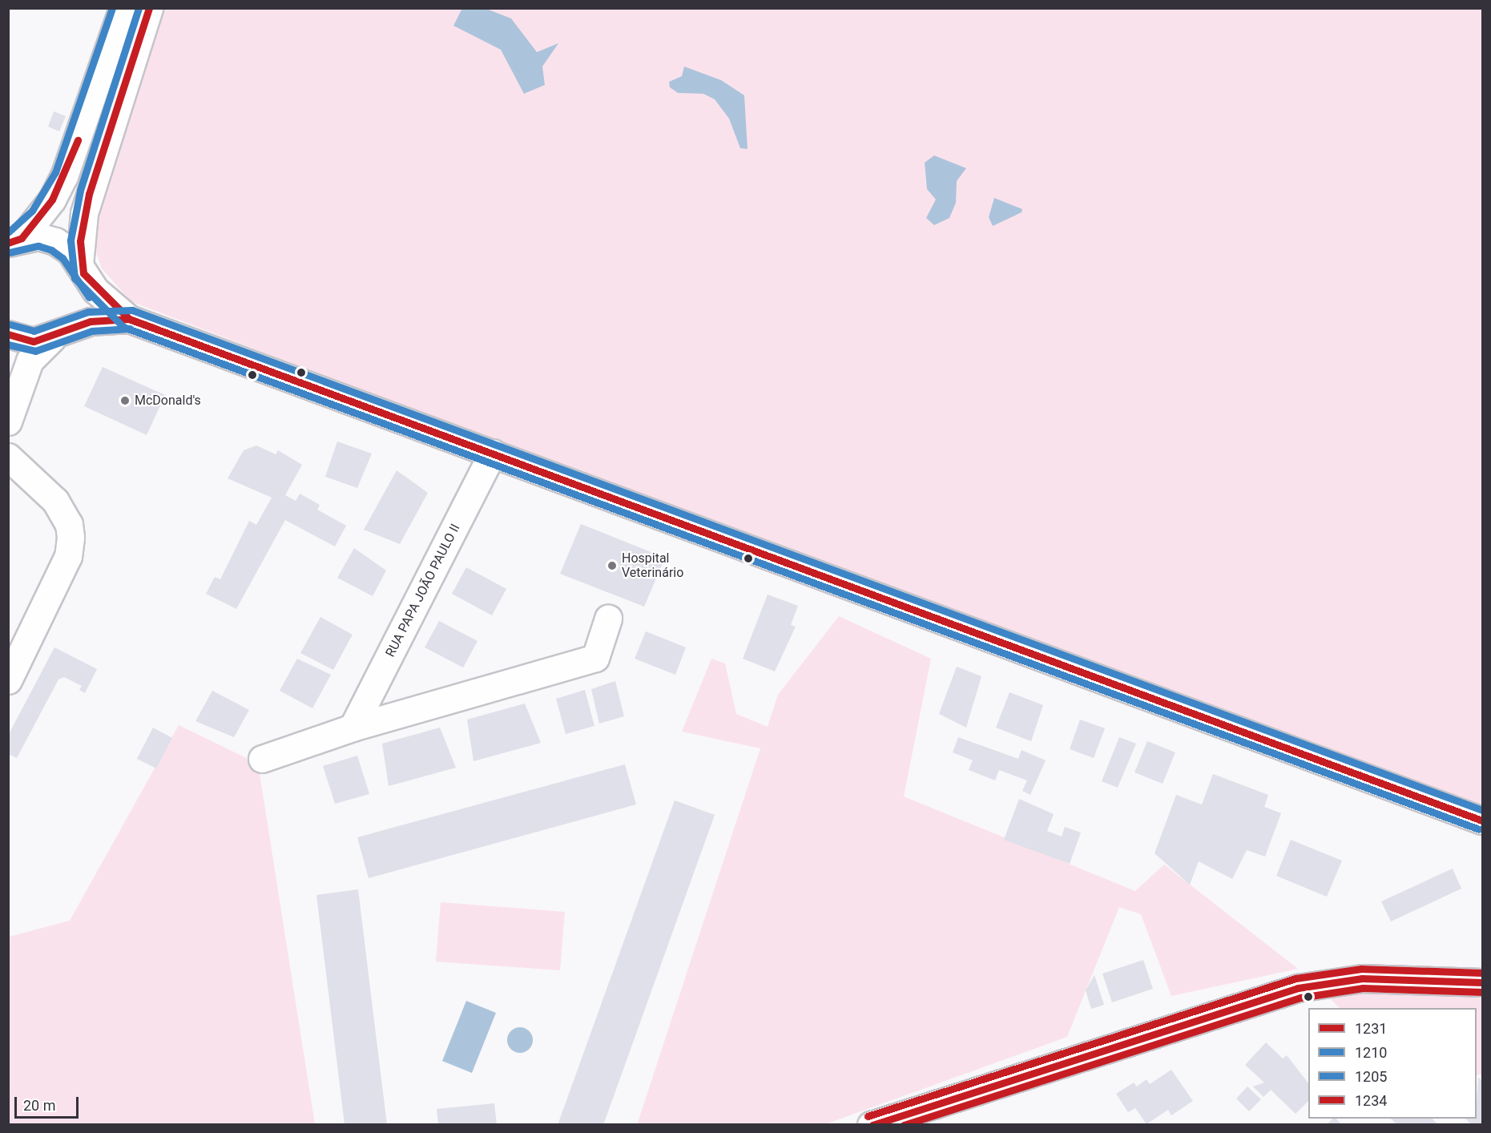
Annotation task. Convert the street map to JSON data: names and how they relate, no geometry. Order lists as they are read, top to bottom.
{
  "streets": {
    "street": ["RUA PAPA JOÃO PAULO II"]
  },
  "places": ["McDonald's", "Hospital Veterinário"],
  "lines": [
    "transit line 1231",
    "transit line 1210",
    "transit line 1205",
    "transit line 1234"
  ],
  "legend": [
    "1231",
    "1210",
    "1205",
    "1234"
  ],
  "scale_bar": "20 m"
}
